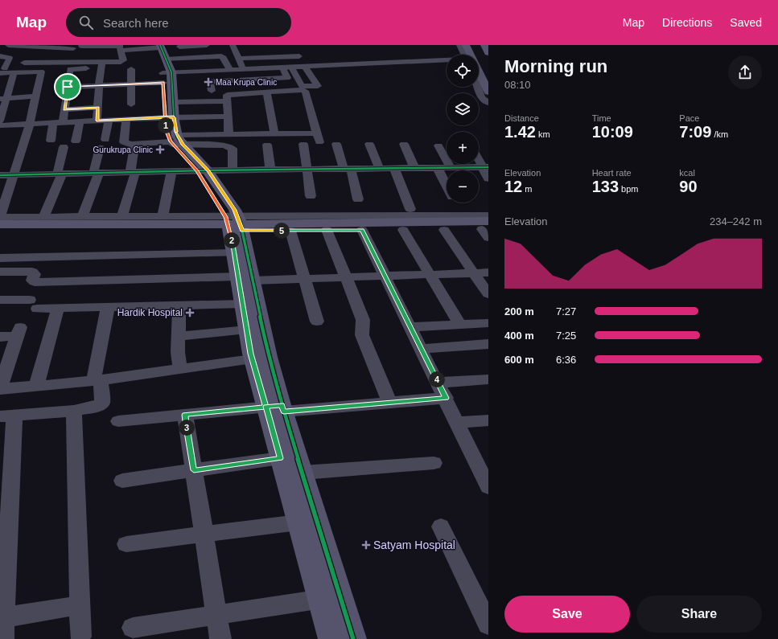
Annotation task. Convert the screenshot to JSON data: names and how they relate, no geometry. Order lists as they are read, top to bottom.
{
  "places": {
    "health": [
      "Maa Krupa Clinic",
      "Gurukrupa Clinic",
      "Hardik Hospital",
      "Satyam Hospital"
    ]
  },
  "page": {
    "header": "Map",
    "search": "Search here",
    "nav": ["Map", "Directions", "Saved"],
    "heading": ["Morning run", "08:10"],
    "map_buttons": ["+", "−"],
    "stats": [
      ["Distance", "1.42 km"],
      ["Time", "10:09"],
      ["Pace", "7:09 /km"],
      ["Elevation", "12 m"],
      ["Heart rate", "133 bpm"],
      ["kcal", "90"]
    ],
    "pins": [
      "1",
      "5",
      "2",
      "4",
      "3"
    ],
    "chart": ["Elevation", "234–242 m"],
    "list": [
      {
        "name": "200 m",
        "note": "7:27"
      },
      {
        "name": "400 m",
        "note": "7:25"
      },
      {
        "name": "600 m",
        "note": "6:36"
      }
    ],
    "buttons": ["Save", "Share"]
  }
}
